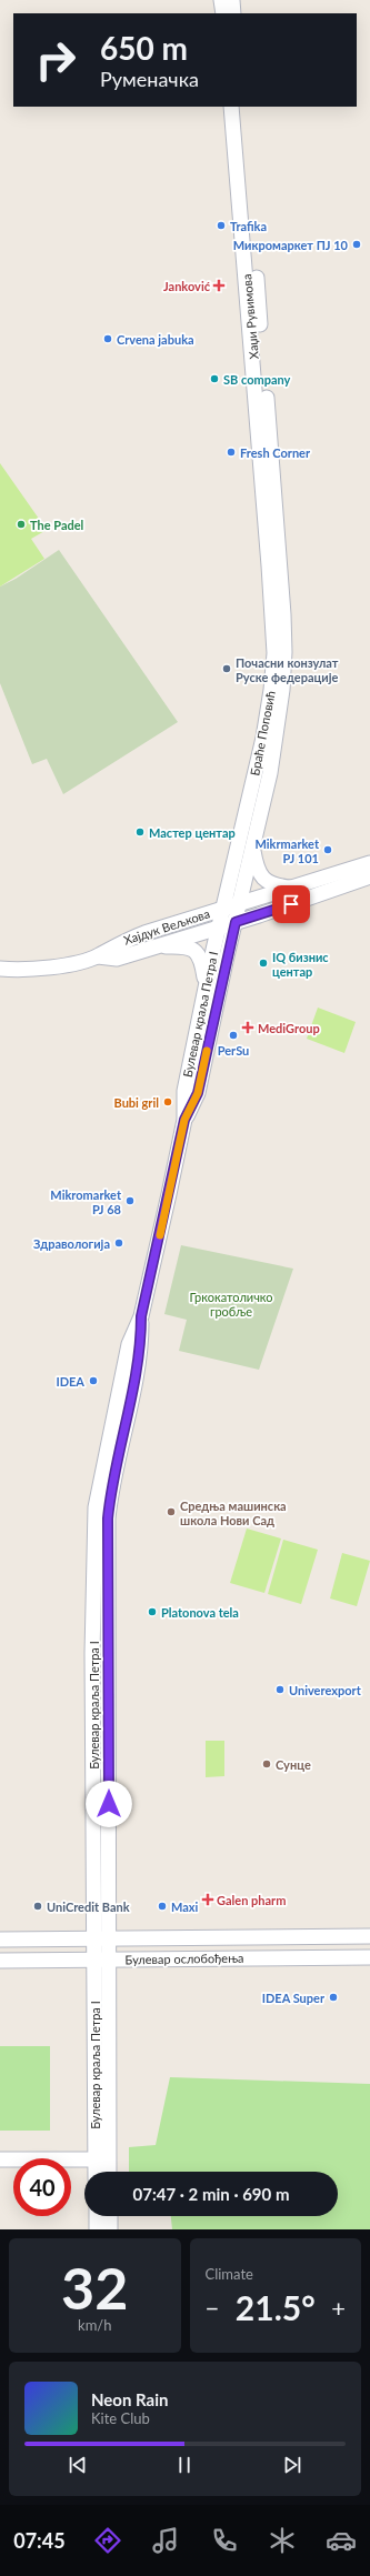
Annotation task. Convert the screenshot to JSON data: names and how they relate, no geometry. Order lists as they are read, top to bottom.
{
  "streets": {
    "street": [
      "Хаџи Рувимова",
      "Браће Поповић",
      "Хајдук Вељкова",
      "Булевар краља Петра I",
      "Булевар ослобођења"
    ]
  },
  "crossings": [
    ["Хаџи Рувимова", "Браће Поповић"],
    ["Браће Поповић", "Хајдук Вељкова"],
    ["Браће Поповић", "Булевар краља Петра I"],
    ["Хајдук Вељкова", "Булевар краља Петра I"],
    ["Булевар краља Петра I", "Булевар ослобођења"]
  ],
  "parks": ["Гркокатоличко гробље"],
  "places": {
    "other": [
      "Trafika",
      "Микромаркет ПЈ 10",
      "Crvena jabuka",
      "SB company",
      "Fresh Corner",
      "The Padel",
      "Почасни конзулат Руске федерације",
      "Мастер центар",
      "Mikrmarket PJ 101",
      "IQ бизнис центар",
      "PerSu",
      "Bubi gril",
      "Mikromarket PJ 68",
      "Здравологија",
      "IDEA",
      "Средња машинска школа Нови Сад",
      "Platonova tela",
      "Univerexport",
      "Сунце",
      "UniCredit Bank",
      "Maxi",
      "IDEA Super"
    ],
    "health": ["Janković", "MediGroup", "Galen pharm"]
  },
  "page": {
    "turn": ["650 m", "Руменачка"],
    "limit": "40",
    "trip": "07:47 · 2 min · 690 m",
    "tile": [
      ["32", "km/h"],
      "Climate"
    ],
    "heat": ["−", "21.5°", "+"],
    "song": ["Neon Rain", "Kite Club"],
    "tabs": "07:45"
  }
}
